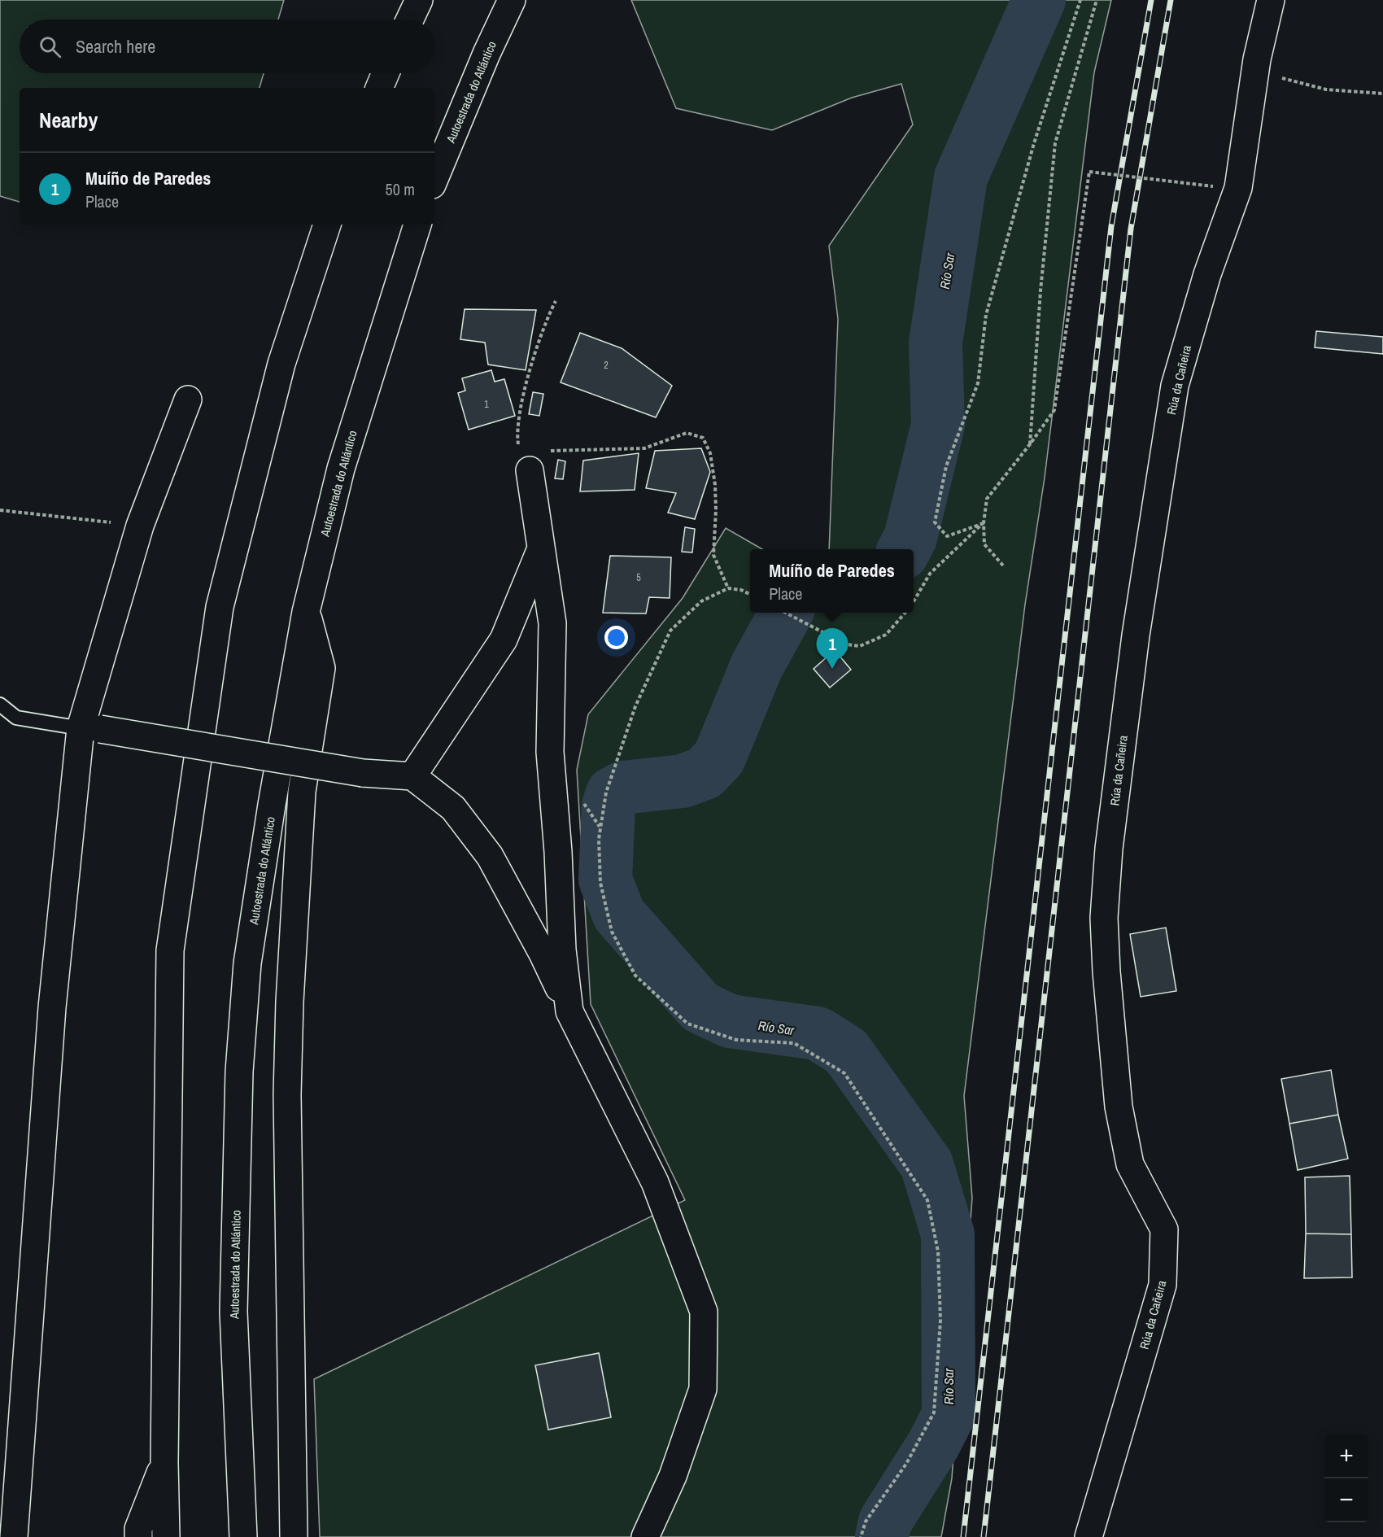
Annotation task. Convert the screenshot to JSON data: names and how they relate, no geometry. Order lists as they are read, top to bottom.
{
  "streets": {
    "main road": ["Autoestrada do Atlántico", "Rúa da Cañeira"]
  },
  "water": ["Río Sar"],
  "house_numbers": ["2", "1", "5"],
  "page": {
    "search": "Search here",
    "heading": "Nearby",
    "list": [
      {
        "mark": "1",
        "name": "Muíño de Paredes",
        "note": "Place",
        "value": "50 m"
      }
    ],
    "popup": ["Muíño de Paredes", "Place"],
    "pins": "1",
    "map_buttons": ["+", "−"]
  }
}
